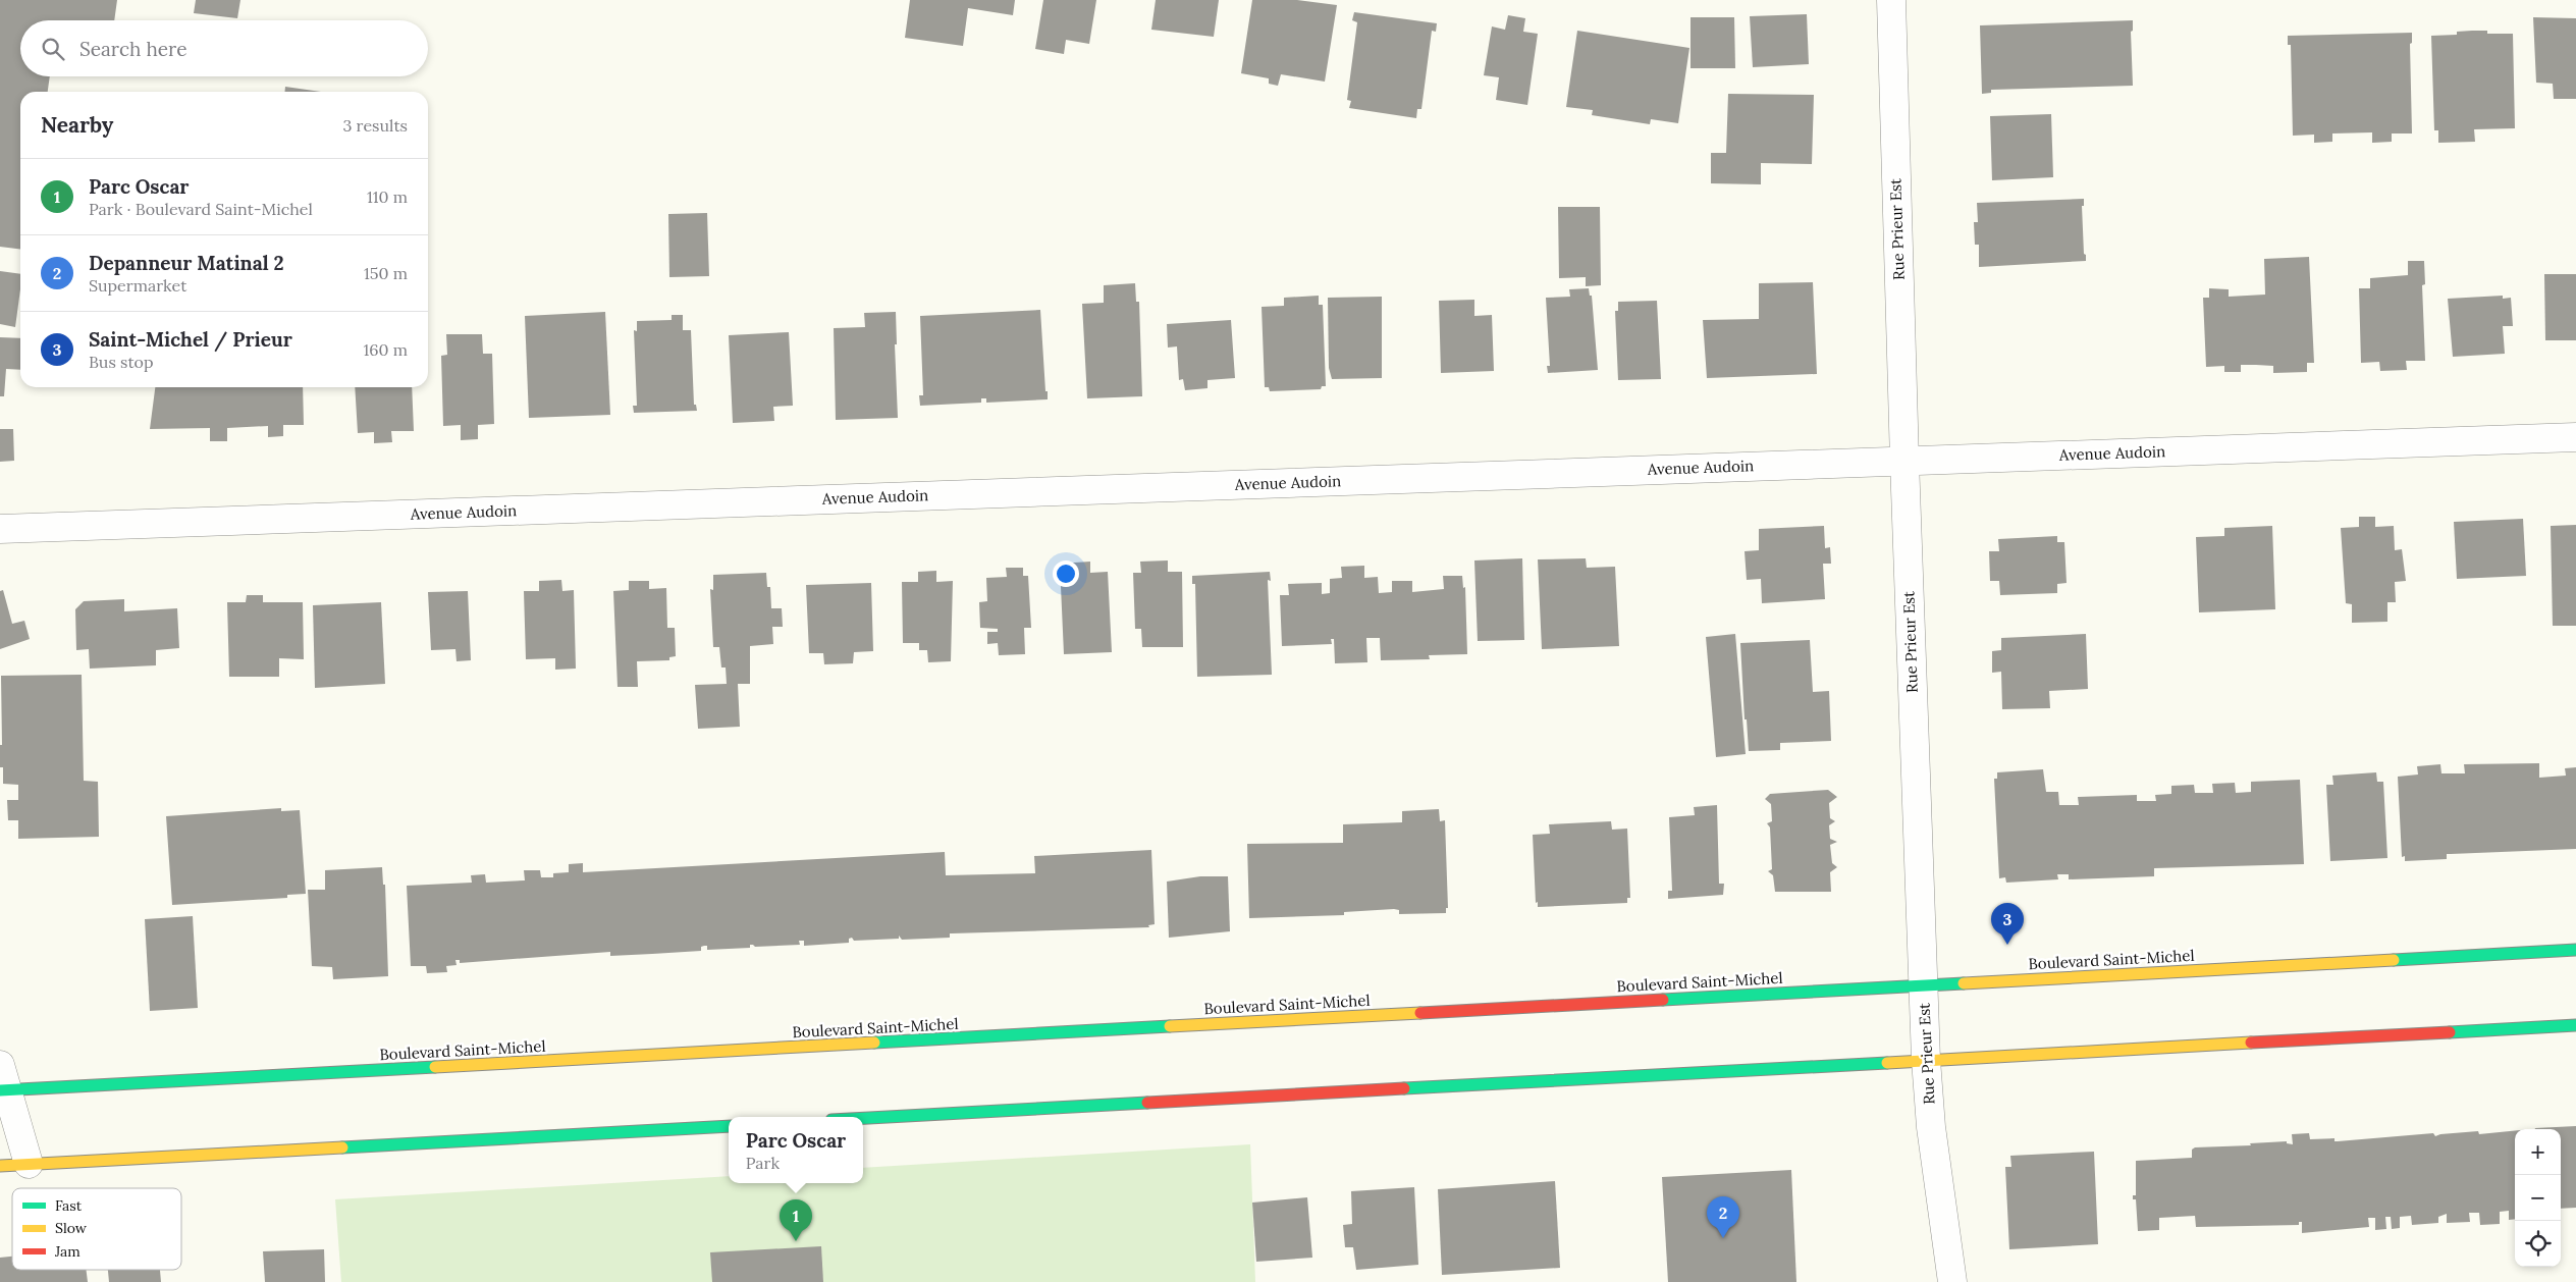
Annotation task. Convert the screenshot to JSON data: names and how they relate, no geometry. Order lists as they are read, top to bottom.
{
  "streets": {
    "main road": ["Boulevard Saint-Michel"],
    "street": ["Rue Prieur Est", "Avenue Audoin"]
  },
  "crossings": [
    ["Rue Prieur Est", "Avenue Audoin"],
    ["Rue Prieur Est", "Boulevard Saint-Michel"]
  ],
  "legend": ["Fast", "Slow", "Jam"],
  "page": {
    "search": "Search here",
    "heading": ["Nearby", "3 results"],
    "list": [
      {
        "mark": "1",
        "name": "Parc Oscar",
        "note": "Park · Boulevard Saint-Michel",
        "value": "110 m"
      },
      {
        "mark": "2",
        "name": "Depanneur Matinal 2",
        "note": "Supermarket",
        "value": "150 m"
      },
      {
        "mark": "3",
        "name": "Saint-Michel / Prieur",
        "note": "Bus stop",
        "value": "160 m"
      }
    ],
    "pins": ["3", "2", "1"],
    "popup": ["Parc Oscar", "Park"],
    "map_buttons": ["+", "−"]
  }
}
